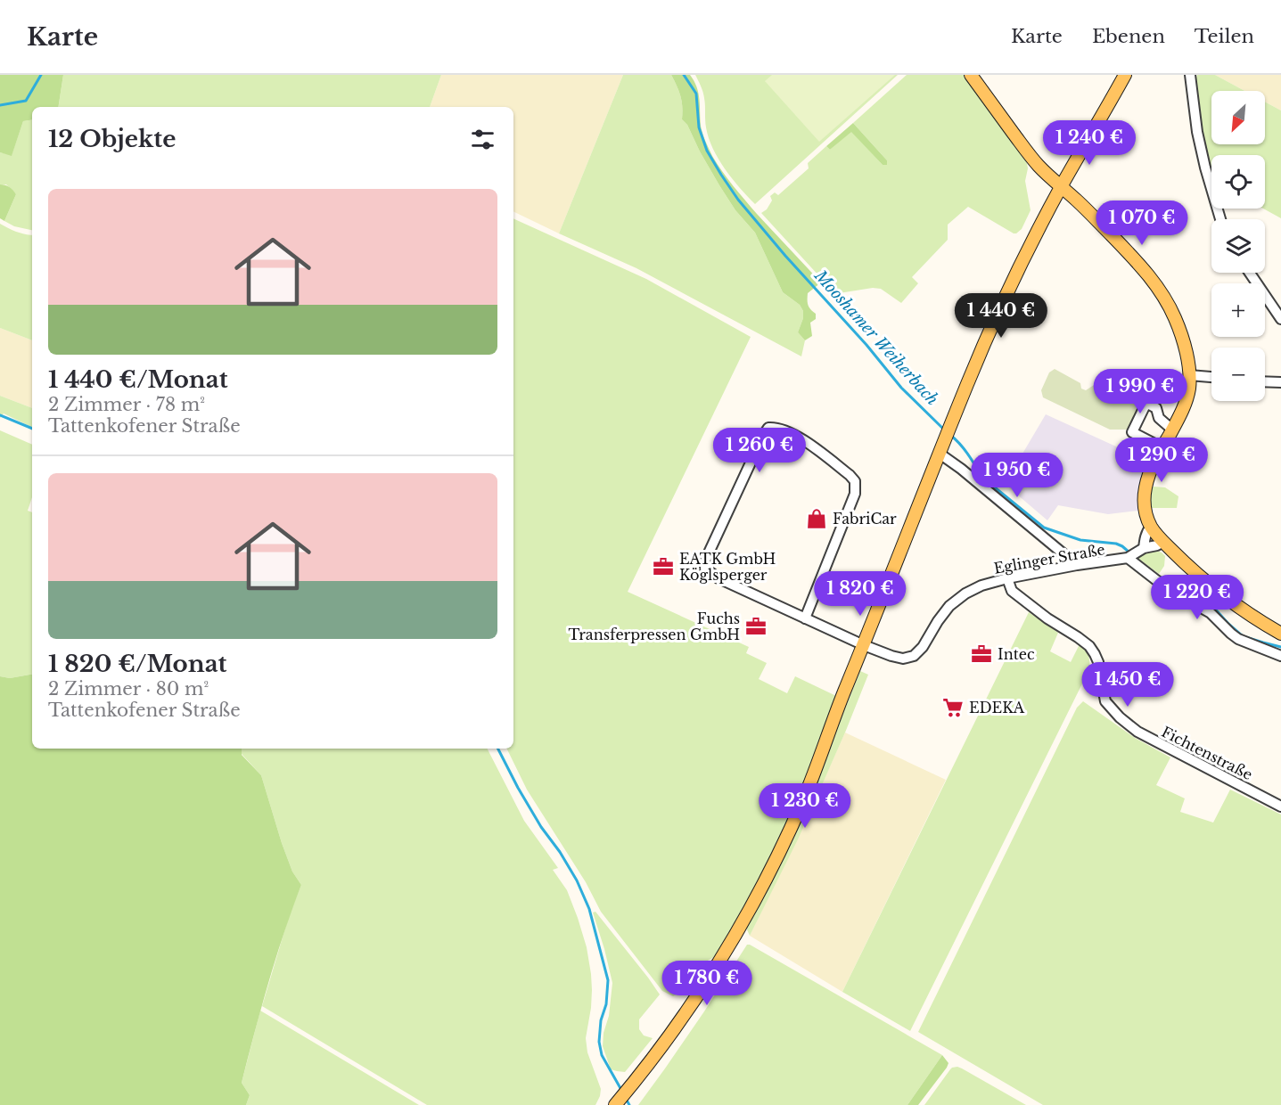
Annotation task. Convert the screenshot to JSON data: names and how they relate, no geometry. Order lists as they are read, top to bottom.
{
  "streets": {
    "street": ["Eglinger Straße", "Fichtenstraße"]
  },
  "crossings": [
    ["Eglinger Straße", "Fichtenstraße"]
  ],
  "water": ["Mooshamer Weiherbach"],
  "places": {
    "shop": ["FabriCar"],
    "office": ["EATK GmbH Köglsperger", "Fuchs Transferpressen GmbH", "Intec"],
    "supermarket": ["EDEKA"]
  },
  "north": "bottom left",
  "page": {
    "header": "Karte",
    "nav": ["Karte", "Ebenen", "Teilen"],
    "map_buttons": ["+", "−"],
    "heading": "12 Objekte",
    "price": [
      "1 240 €",
      "1 070 €",
      "1 440 €",
      "1 990 €",
      "1 260 €",
      "1 290 €",
      "1 950 €",
      "1 820 €",
      "1 220 €",
      "1 450 €",
      "1 230 €",
      "1 780 €"
    ],
    "list": [
      {
        "name": "1 440 €/Monat",
        "note": "2 Zimmer · 78 m² · Tattenkofener Straße"
      },
      {
        "name": "1 820 €/Monat",
        "note": "2 Zimmer · 80 m² · Tattenkofener Straße"
      }
    ]
  }
}
